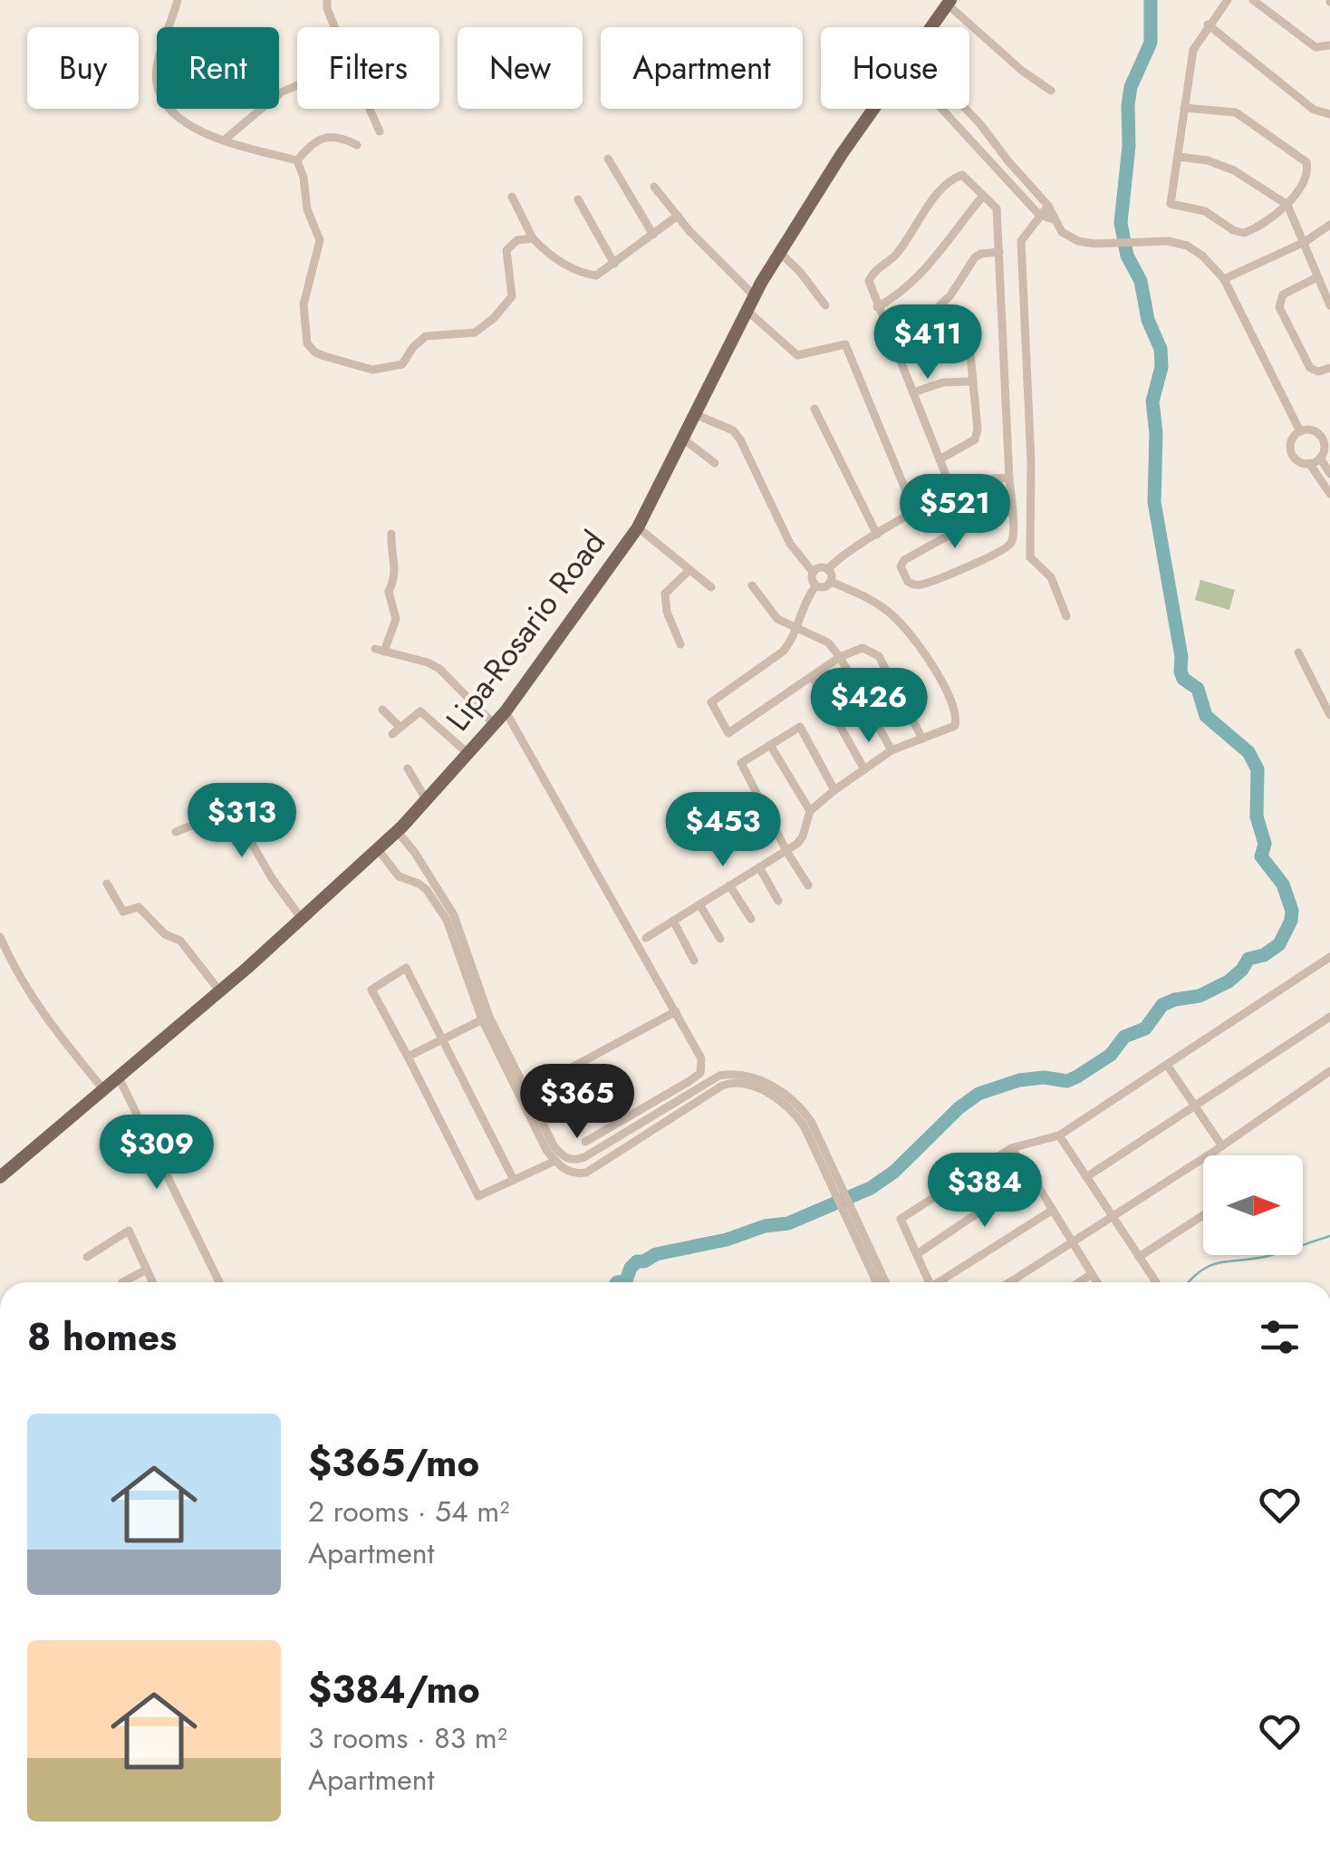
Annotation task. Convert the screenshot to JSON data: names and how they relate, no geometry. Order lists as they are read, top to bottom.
{
  "streets": {
    "main road": ["Lipa-Rosario Road"]
  },
  "north": "right",
  "page": {
    "chip": [
      "Buy",
      "Rent",
      "Filters",
      "New",
      "Apartment",
      "House"
    ],
    "price": [
      "$411",
      "$521",
      "$426",
      "$313",
      "$453",
      "$365",
      "$309",
      "$384"
    ],
    "heading": "8 homes",
    "list": [
      {
        "name": "$365/mo",
        "note": "2 rooms · 54 m² · Apartment"
      },
      {
        "name": "$384/mo",
        "note": "3 rooms · 83 m² · Apartment"
      }
    ]
  }
}
